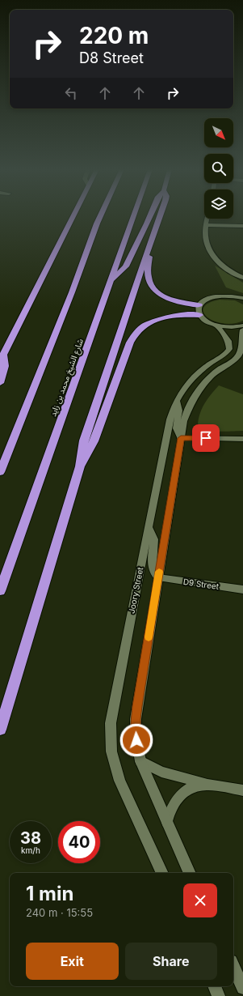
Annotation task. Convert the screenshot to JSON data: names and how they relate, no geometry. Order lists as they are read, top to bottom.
{
  "streets": {
    "highway": ["شارع الشيخ محمد بن زايد"],
    "street": ["D9 Street", "Joory Street"]
  },
  "north": "bottom right",
  "page": {
    "turn": ["220 m", "D8 Street"],
    "speed": "38 km/h",
    "limit": "40",
    "heading": ["1 min", "240 m · 15:55"],
    "buttons": ["Exit", "Share"]
  }
}
